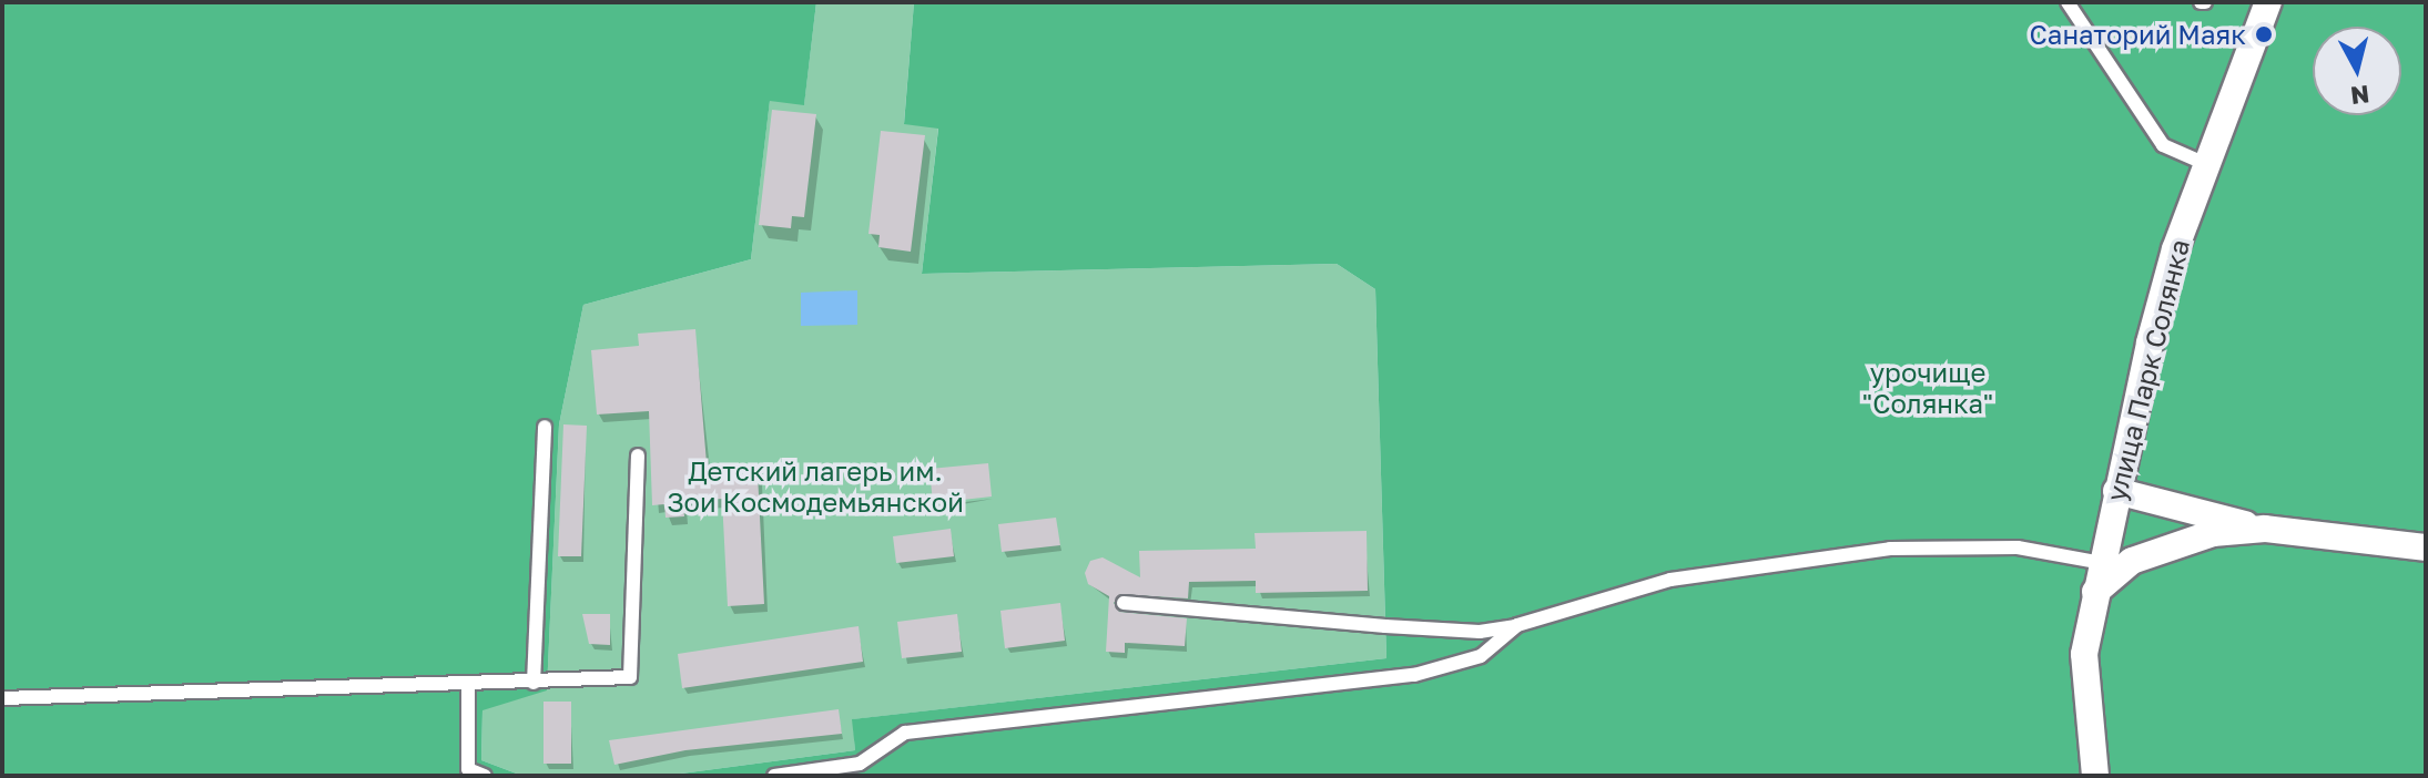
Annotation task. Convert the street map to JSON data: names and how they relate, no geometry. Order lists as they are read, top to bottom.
{
  "streets": {
    "street": ["улица Парк Солянка"]
  },
  "parks": ["урочище \"Солянка\"", "Детский лагерь им. Зои Космодемьянской"],
  "places": ["Санаторий Маяк"],
  "north": "bottom"
}
